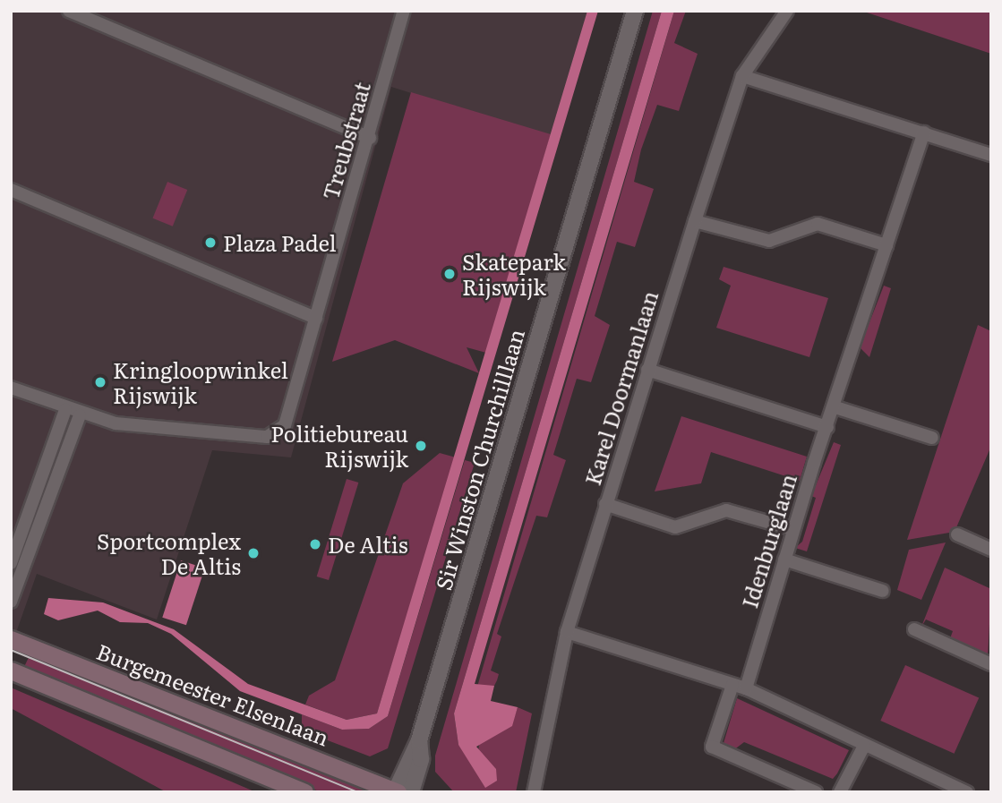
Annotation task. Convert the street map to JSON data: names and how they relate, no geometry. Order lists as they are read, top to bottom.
{
  "streets": {
    "main road": ["Burgemeester Elsenlaan"],
    "street": [
      "Treubstraat",
      "Karel Doormanlaan",
      "Sir Winston Churchilllaan",
      "Idenburglaan"
    ]
  },
  "crossings": [
    ["Sir Winston Churchilllaan", "Burgemeester Elsenlaan"]
  ],
  "places": [
    "Plaza Padel",
    "Skatepark Rijswijk",
    "Kringloopwinkel Rijswijk",
    "Politiebureau Rijswijk",
    "De Altis",
    "Sportcomplex De Altis"
  ]
}
